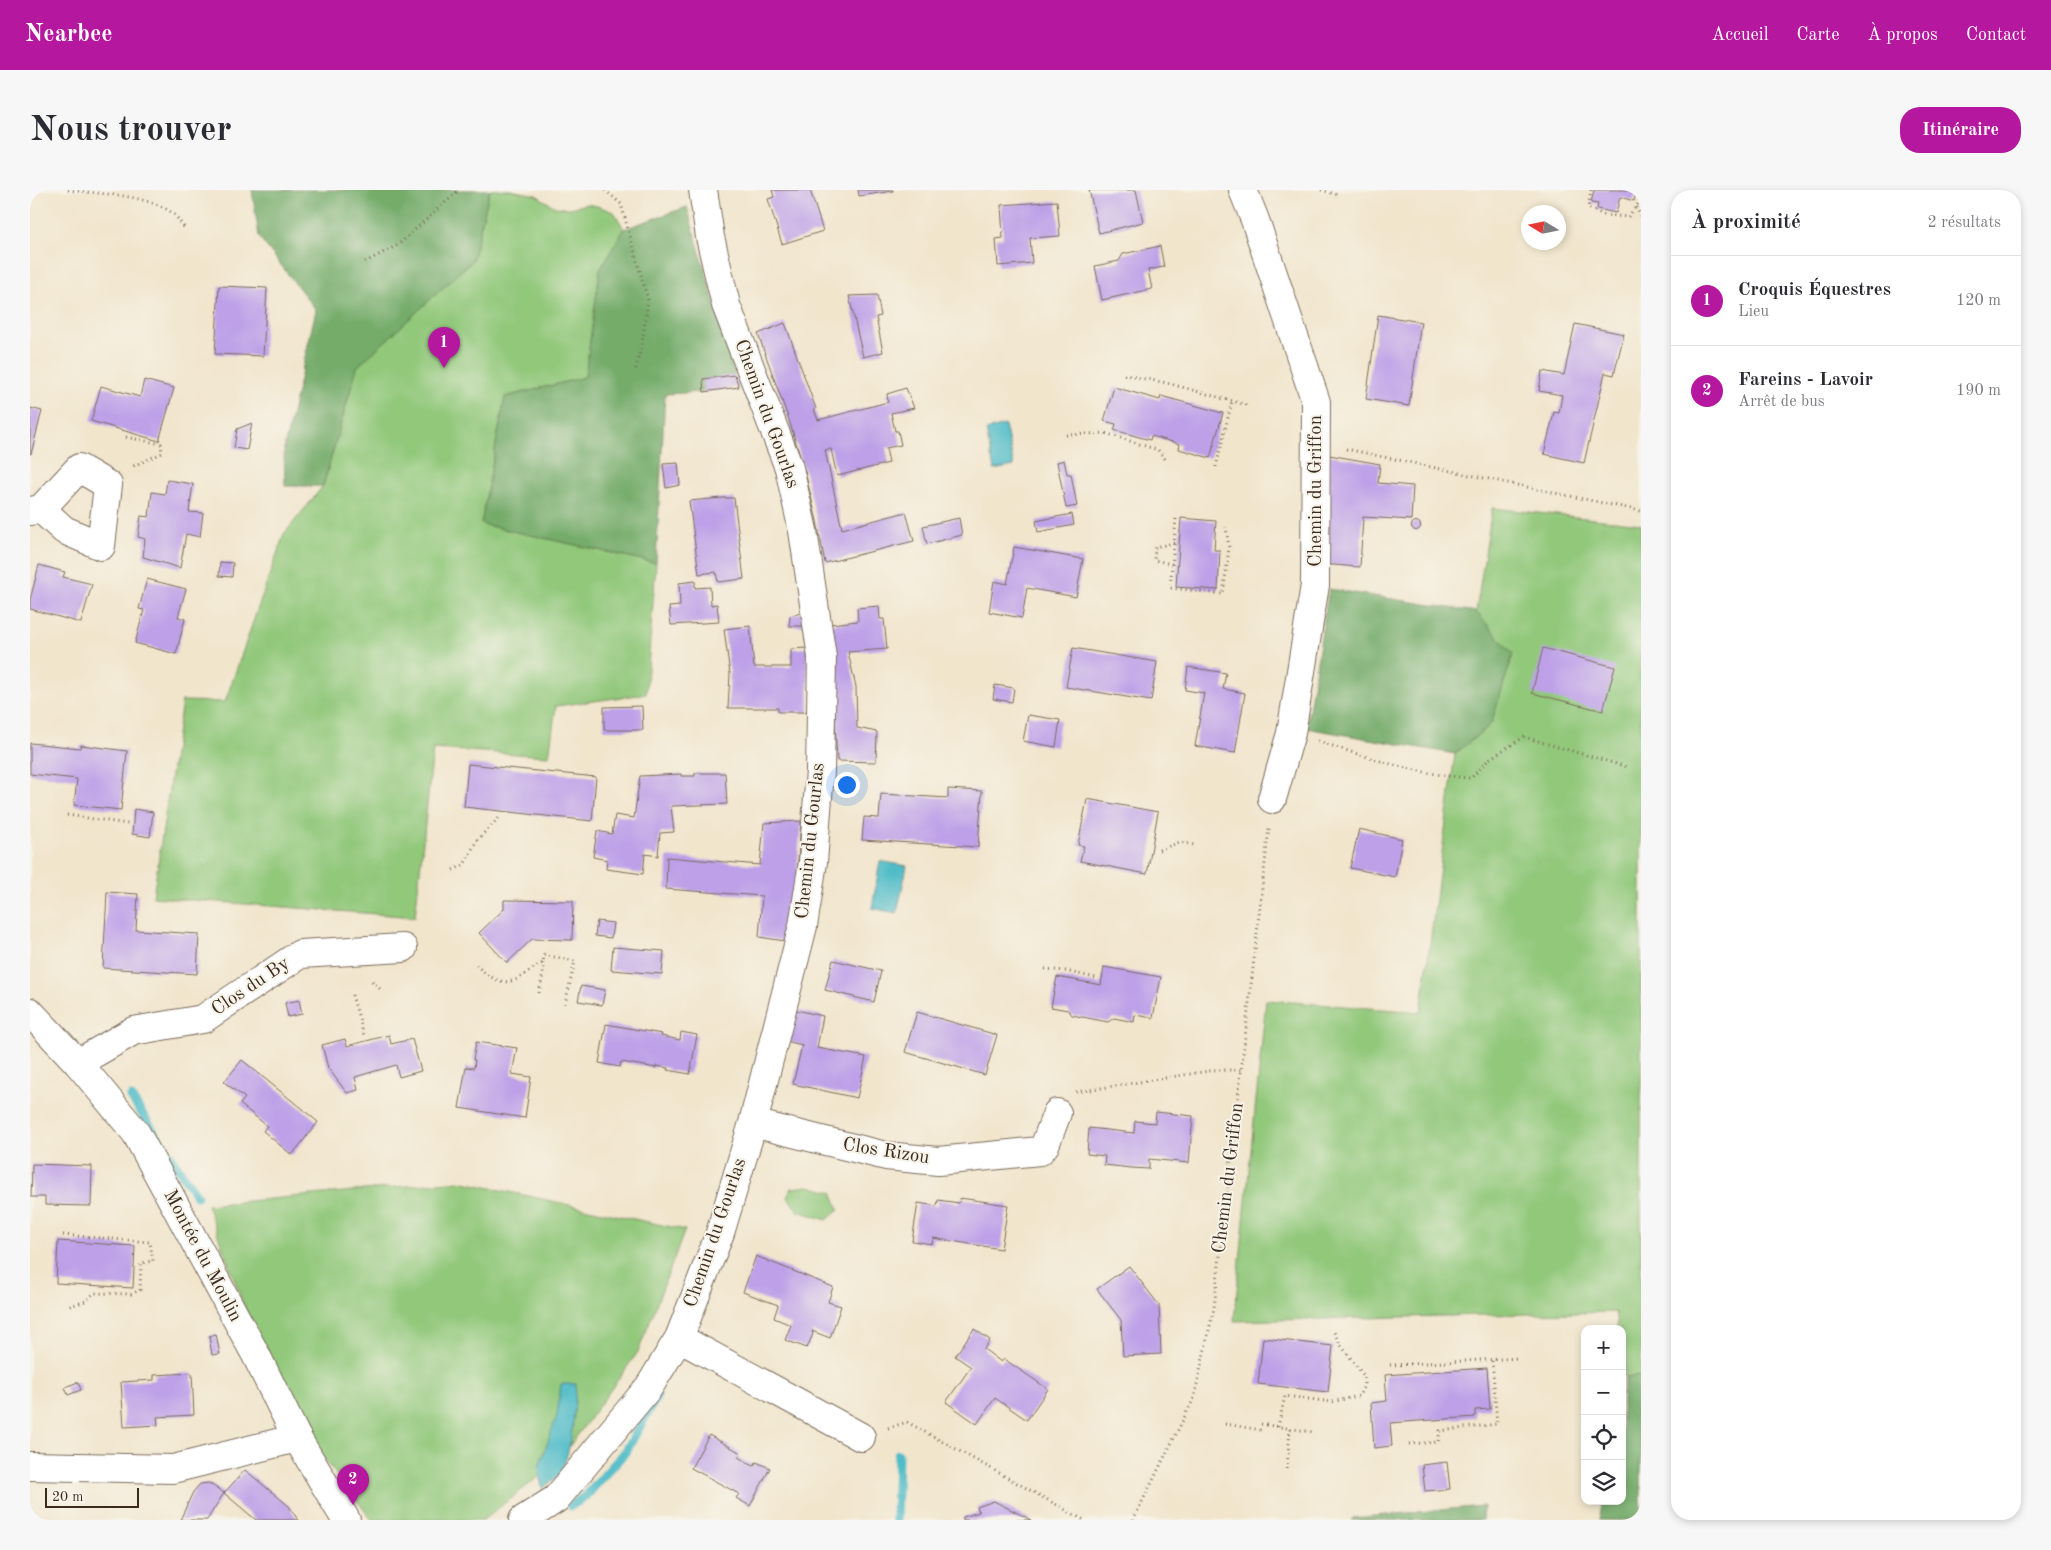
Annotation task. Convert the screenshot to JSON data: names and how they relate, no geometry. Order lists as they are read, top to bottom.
{
  "streets": {
    "street": [
      "Chemin du Gourlas",
      "Chemin du Griffon",
      "Clos du By",
      "Clos Rizou",
      "Montée du Moulin"
    ]
  },
  "crossings": [
    ["Chemin du Gourlas", "Clos Rizou"],
    ["Clos du By", "Montée du Moulin"]
  ],
  "scale_bar": "20 m",
  "north": "left",
  "page": {
    "header": "Nearbee",
    "nav": [
      "Accueil",
      "Carte",
      "À propos",
      "Contact"
    ],
    "buttons": "Itinéraire",
    "title": "Nous trouver",
    "heading": ["À proximité", "2 résultats"],
    "list": [
      {
        "mark": "1",
        "name": "Croquis Équestres",
        "note": "Lieu",
        "value": "120 m"
      },
      {
        "mark": "2",
        "name": "Fareins - Lavoir",
        "note": "Arrêt de bus",
        "value": "190 m"
      }
    ],
    "pins": ["1", "2"],
    "map_buttons": ["+", "−"],
    "scale": "20 m"
  }
}
